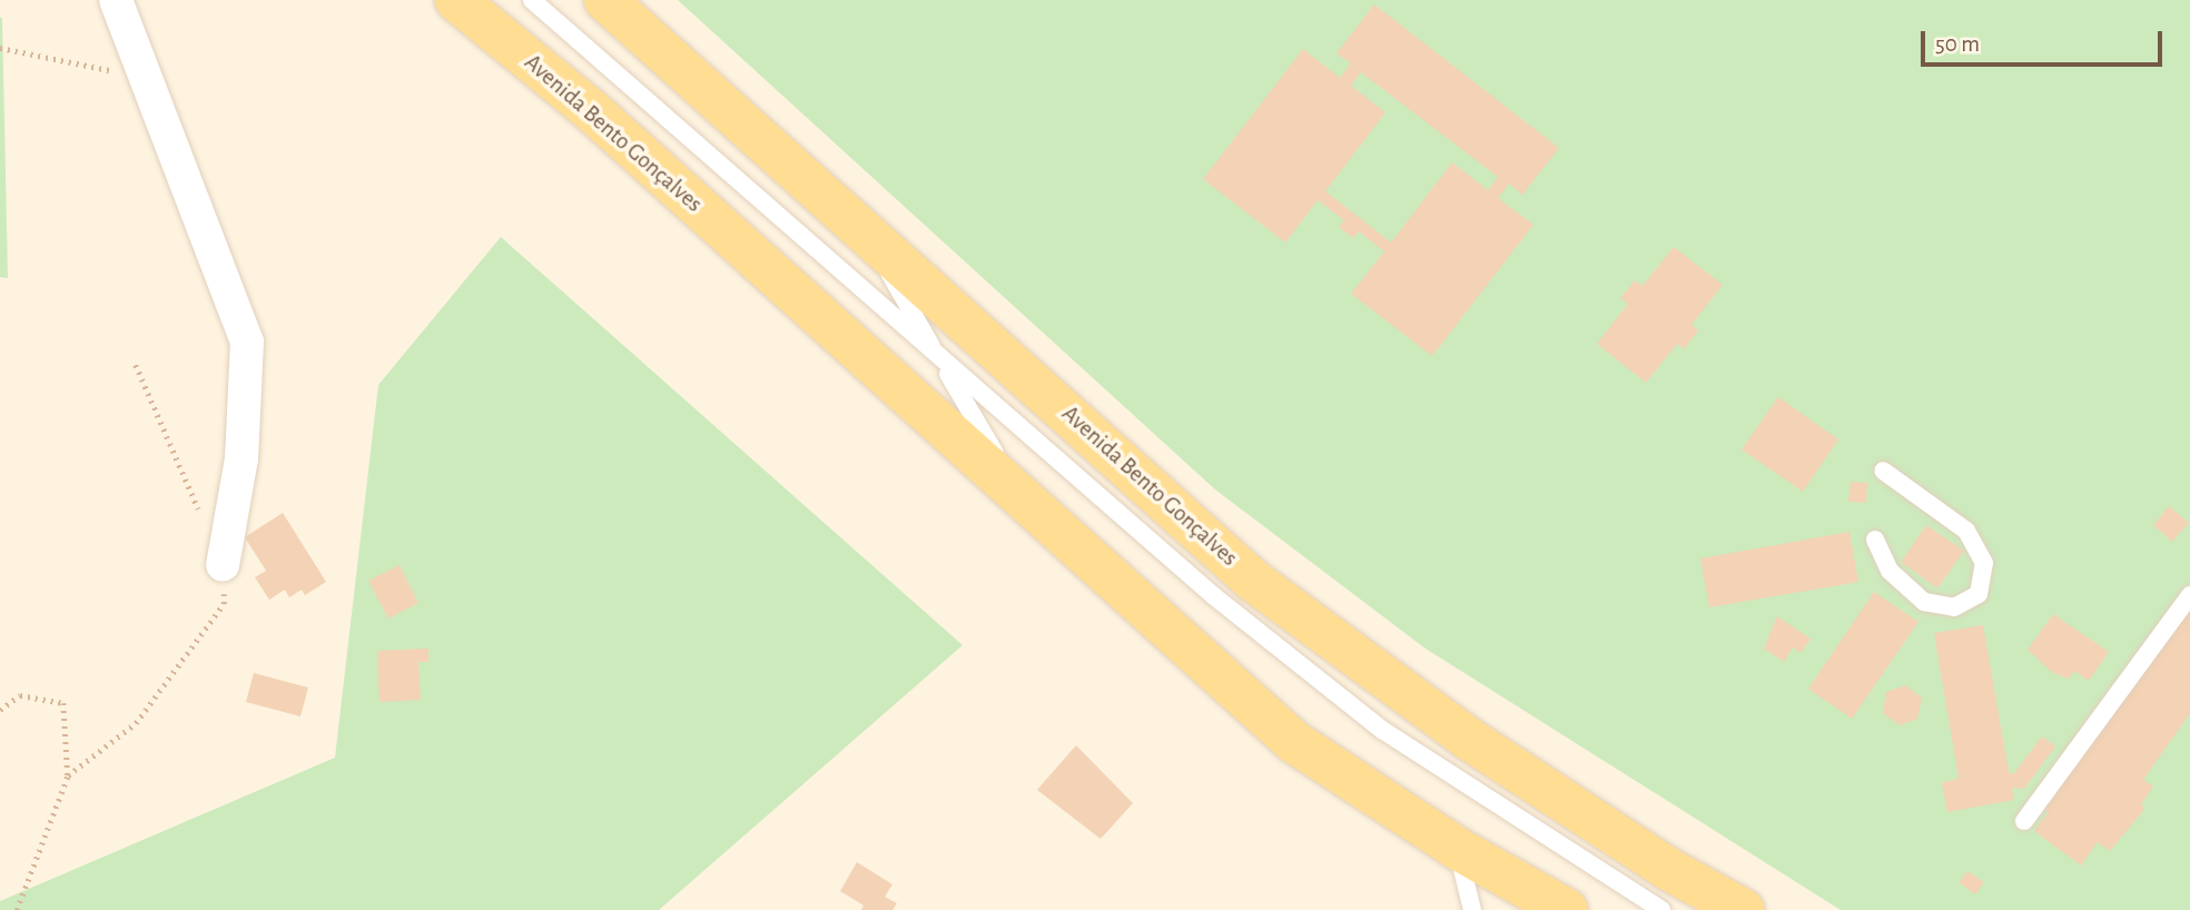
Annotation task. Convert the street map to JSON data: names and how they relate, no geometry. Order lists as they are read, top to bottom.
{
  "streets": {
    "main road": ["Avenida Bento Gonçalves"]
  },
  "scale_bar": "50 m"
}
